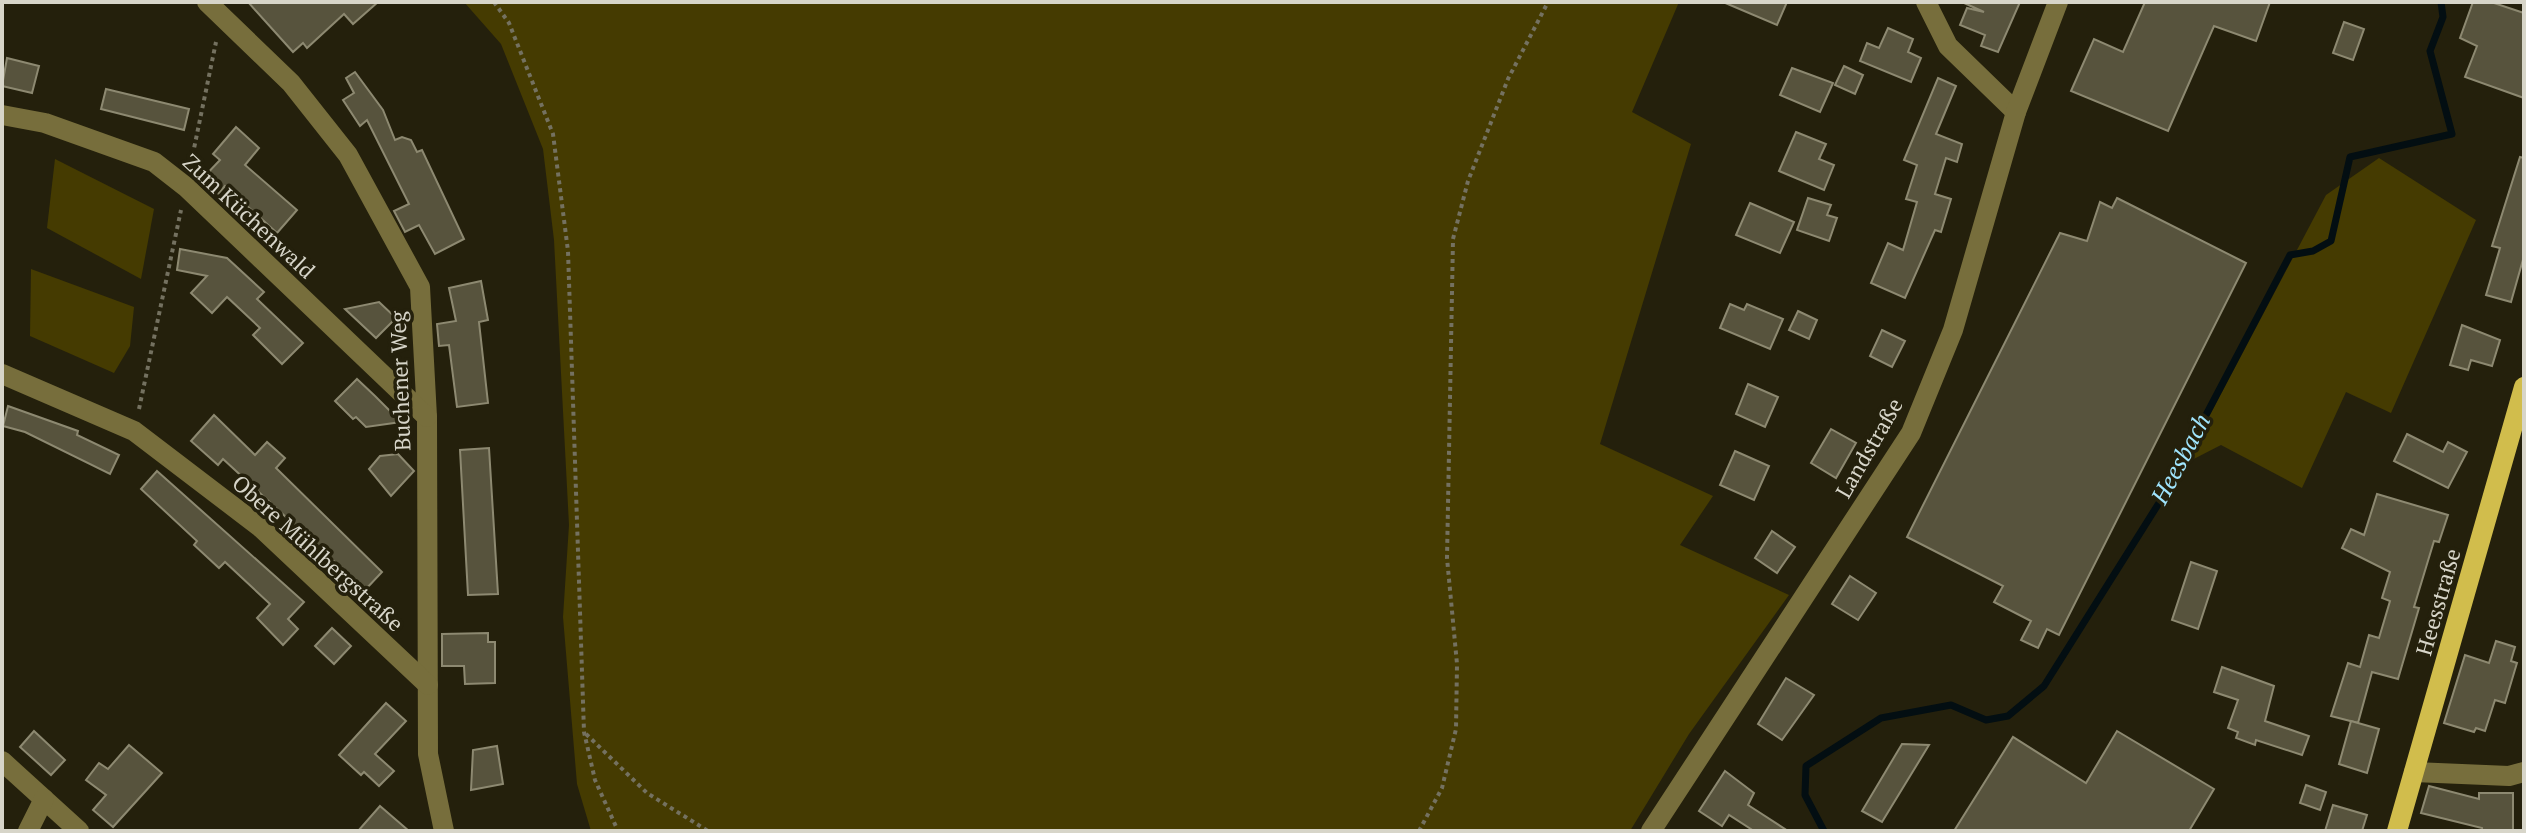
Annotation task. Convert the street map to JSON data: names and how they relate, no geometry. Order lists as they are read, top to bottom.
{
  "streets": {
    "main road": ["Heesstraße"],
    "street": [
      "Zum Küchenwald",
      "Buchener Weg",
      "Landstraße",
      "Obere Mühlbergstraße"
    ]
  },
  "crossings": [
    ["Zum Küchenwald", "Buchener Weg"],
    ["Buchener Weg", "Obere Mühlbergstraße"]
  ],
  "water": ["Heesbach"]
}
